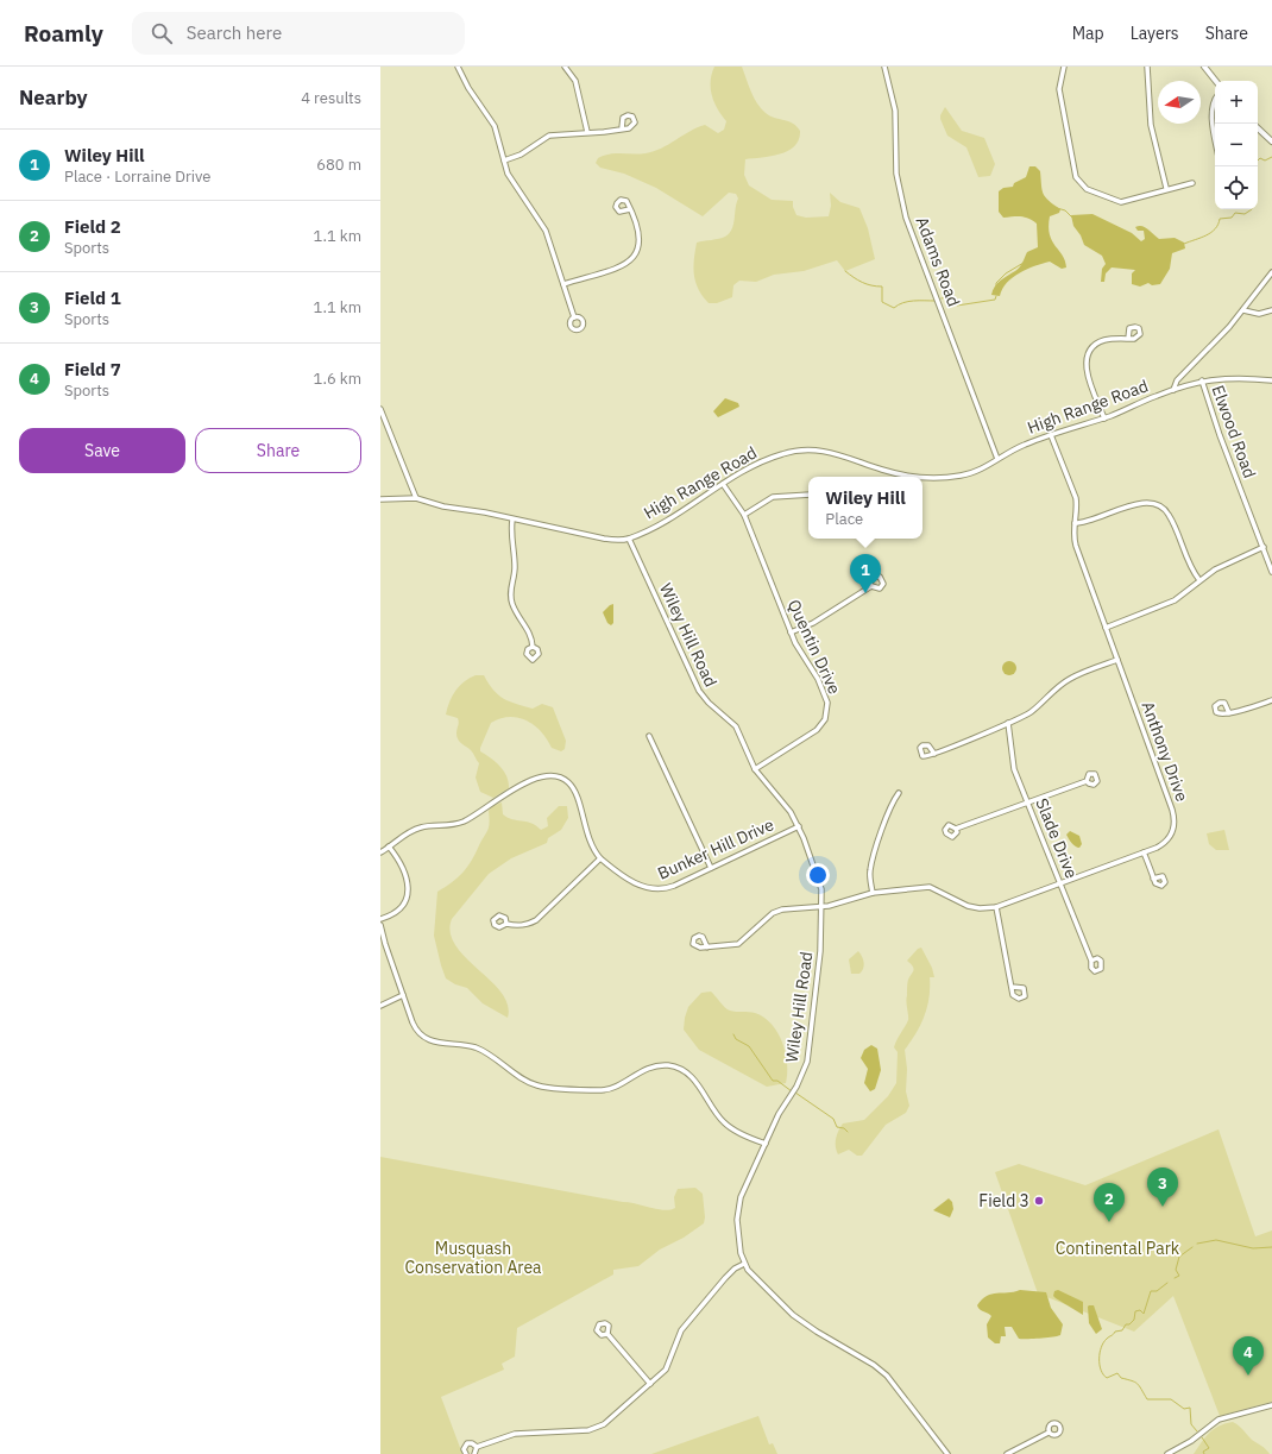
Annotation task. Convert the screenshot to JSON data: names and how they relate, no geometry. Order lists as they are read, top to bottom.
{
  "streets": {
    "street": [
      "Adams Road",
      "High Range Road",
      "Elwood Road",
      "Wiley Hill Road",
      "Quentin Drive",
      "Anthony Drive",
      "Slade Drive",
      "Bunker Hill Drive"
    ]
  },
  "crossings": [
    ["Adams Road", "High Range Road"],
    ["High Range Road", "Elwood Road"],
    ["High Range Road", "Wiley Hill Road"],
    ["High Range Road", "Quentin Drive"],
    ["High Range Road", "Anthony Drive"],
    ["Wiley Hill Road", "Quentin Drive"],
    ["Wiley Hill Road", "Anthony Drive"],
    ["Wiley Hill Road", "Bunker Hill Drive"],
    ["Anthony Drive", "Slade Drive"]
  ],
  "parks": ["Musquash Conservation Area", "Continental Park"],
  "places": ["Field 3"],
  "north": "left",
  "page": {
    "header": "Roamly",
    "search": "Search here",
    "nav": ["Map", "Layers", "Share"],
    "heading": ["Nearby", "4 results"],
    "map_buttons": ["+", "−"],
    "list": [
      {
        "mark": "1",
        "name": "Wiley Hill",
        "note": "Place · Lorraine Drive",
        "value": "680 m"
      },
      {
        "mark": "2",
        "name": "Field 2",
        "note": "Sports",
        "value": "1.1 km"
      },
      {
        "mark": "3",
        "name": "Field 1",
        "note": "Sports",
        "value": "1.1 km"
      },
      {
        "mark": "4",
        "name": "Field 7",
        "note": "Sports",
        "value": "1.6 km"
      }
    ],
    "buttons": ["Save", "Share"],
    "popup": ["Wiley Hill", "Place"],
    "pins": [
      "1",
      "3",
      "2",
      "4"
    ]
  }
}
